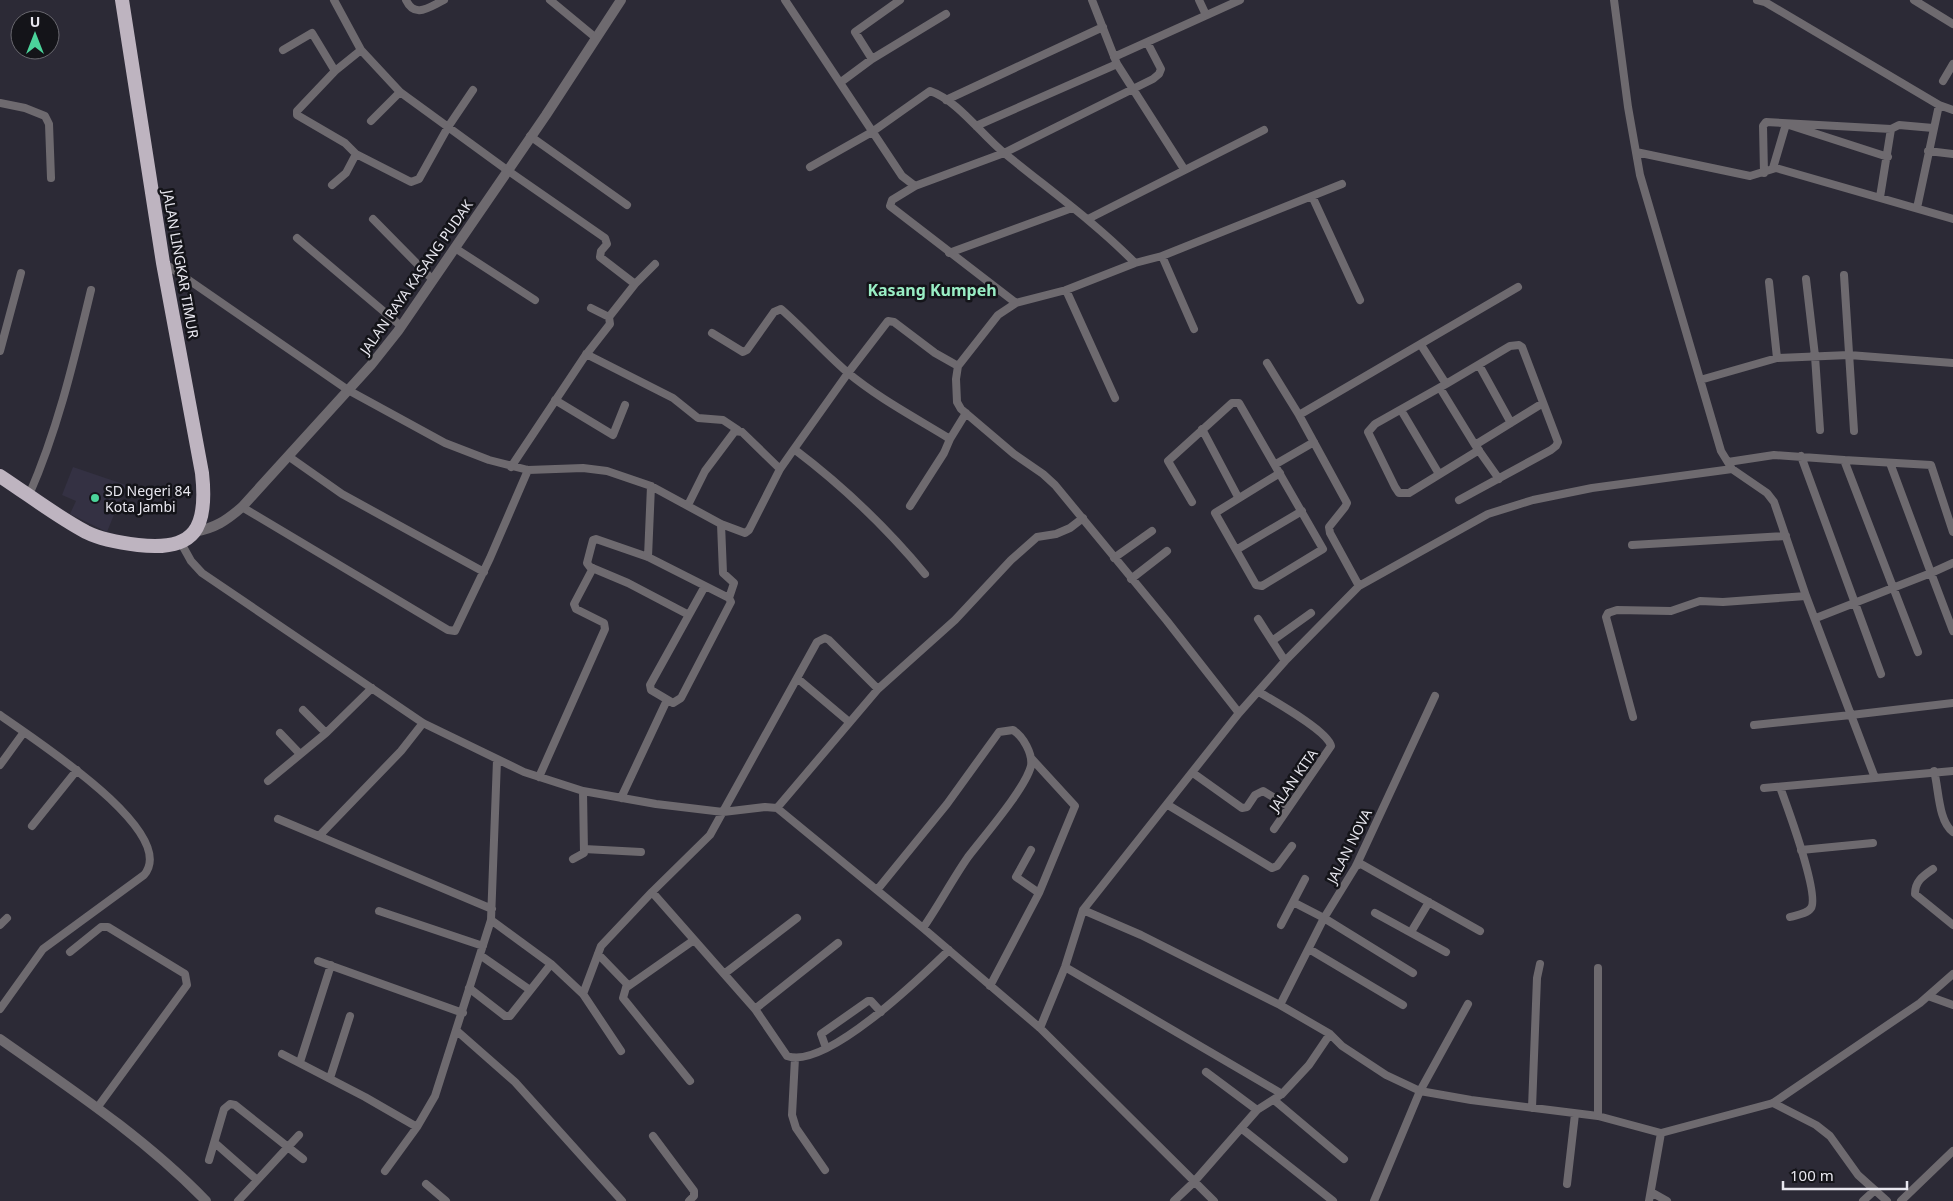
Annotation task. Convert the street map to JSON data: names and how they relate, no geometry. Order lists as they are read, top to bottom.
{
  "streets": {
    "highway": ["JALAN LINGKAR TIMUR"],
    "street": ["JALAN RAYA KASANG PUDAK", "JALAN KITA", "JALAN NOVA"]
  },
  "crossings": [
    ["JALAN LINGKAR TIMUR", "JALAN RAYA KASANG PUDAK"]
  ],
  "districts": ["Kasang Kumpeh"],
  "places": ["SD Negeri 84 Kota Jambi"],
  "scale_bar": "100 m",
  "north": "top"
}
